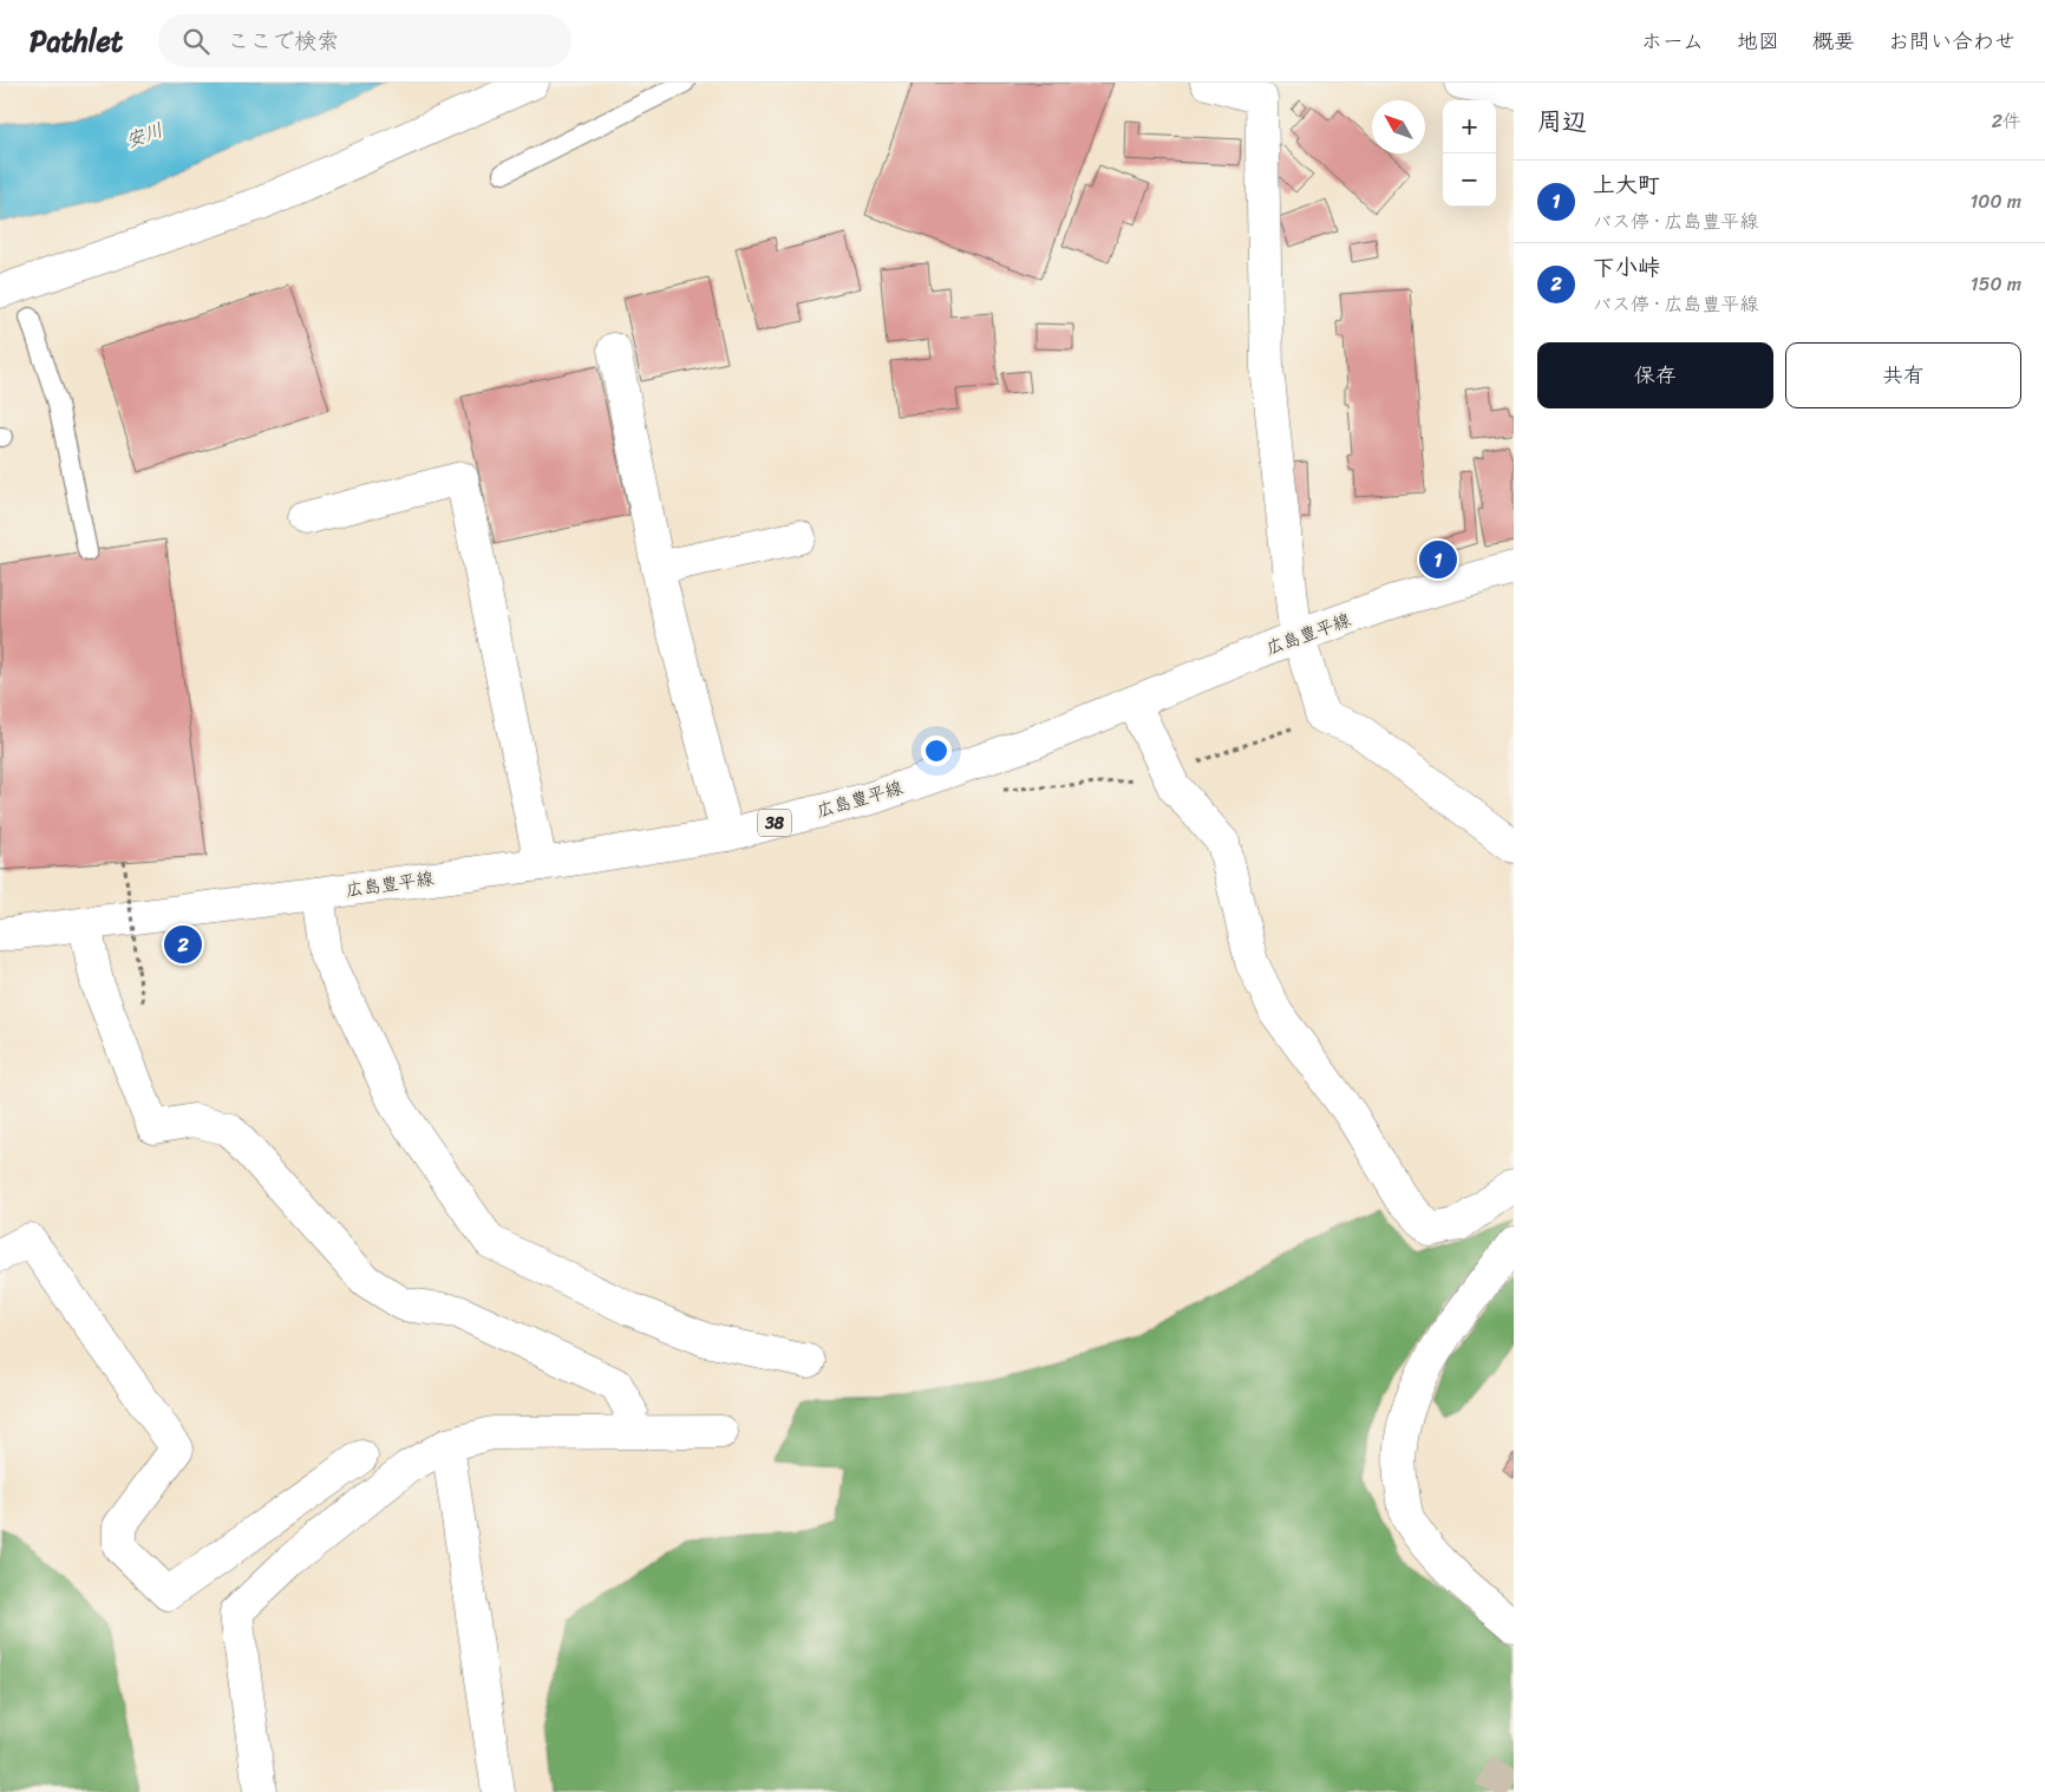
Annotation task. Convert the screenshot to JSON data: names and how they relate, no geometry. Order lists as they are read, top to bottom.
{
  "streets": {
    "street": ["広島豊平線", "38"]
  },
  "water": ["安川"],
  "north": "top left",
  "page": {
    "header": "Pathlet",
    "search": "ここで検索",
    "nav": [
      "ホーム",
      "地図",
      "概要",
      "お問い合わせ"
    ],
    "heading": ["周辺", "2件"],
    "map_buttons": ["+", "−"],
    "list": [
      {
        "mark": "1",
        "name": "上大町",
        "note": "バス停 · 広島豊平線",
        "value": "100 m"
      },
      {
        "mark": "2",
        "name": "下小峠",
        "note": "バス停 · 広島豊平線",
        "value": "150 m"
      }
    ],
    "buttons": ["保存", "共有"],
    "pins": ["1", "2"]
  }
}
